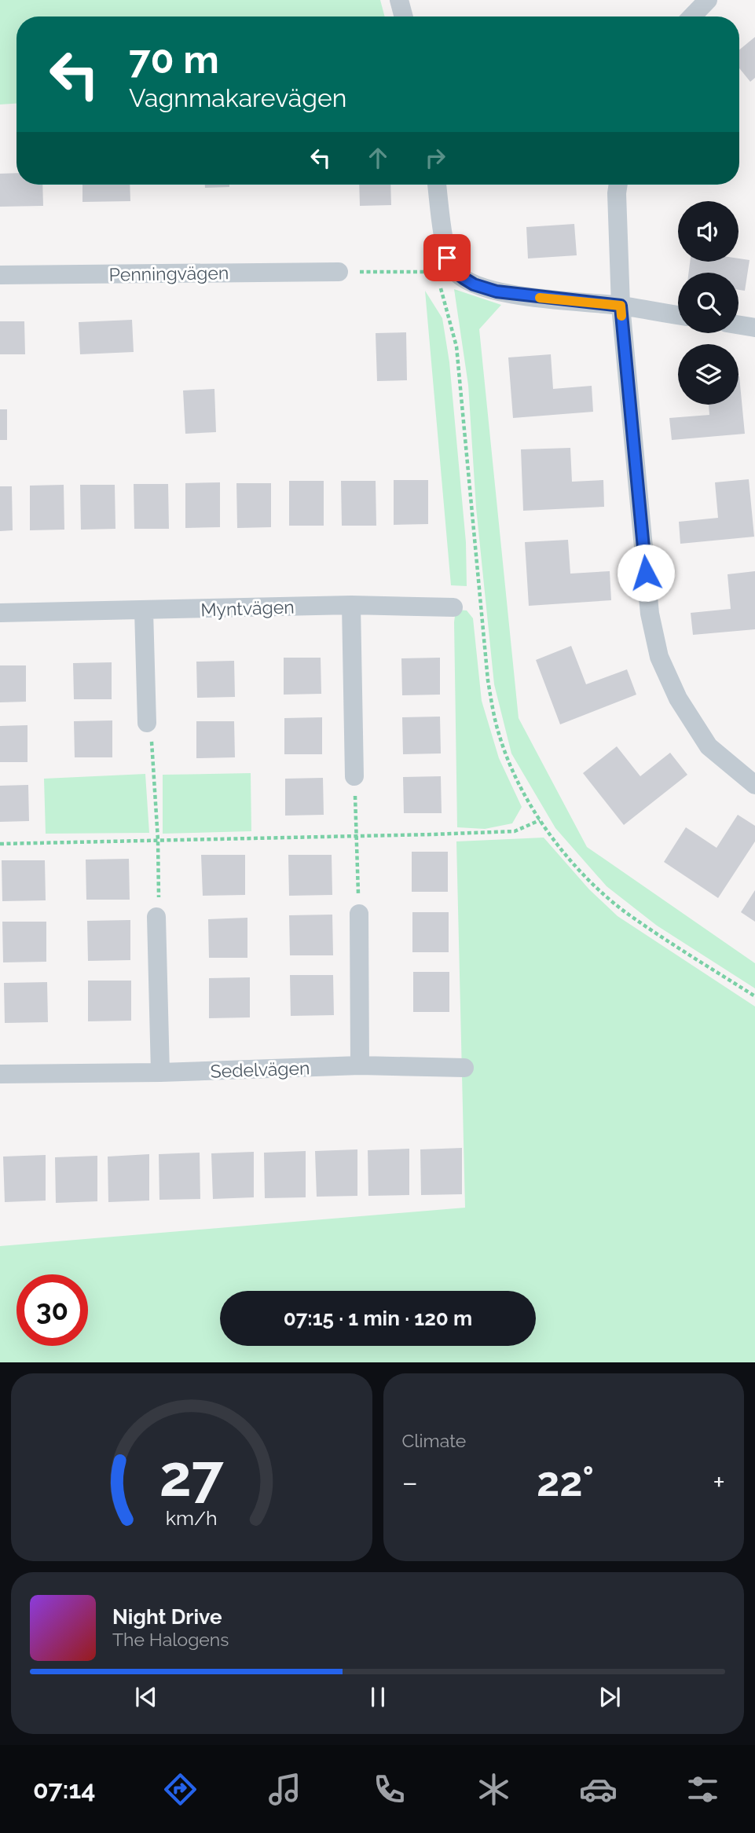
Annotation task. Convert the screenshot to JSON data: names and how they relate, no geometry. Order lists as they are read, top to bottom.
{
  "streets": {
    "street": ["Penningvägen", "Myntvägen", "Sedelvägen"]
  },
  "page": {
    "turn": ["70 m", "Vagnmakarevägen"],
    "limit": "30",
    "trip": "07:15 · 1 min · 120 m",
    "tile": "Climate",
    "heat": ["−", "22°", "+"],
    "song": ["Night Drive", "The Halogens"],
    "tabs": "07:14",
    "gauge": ["27", "km/h"]
  }
}
